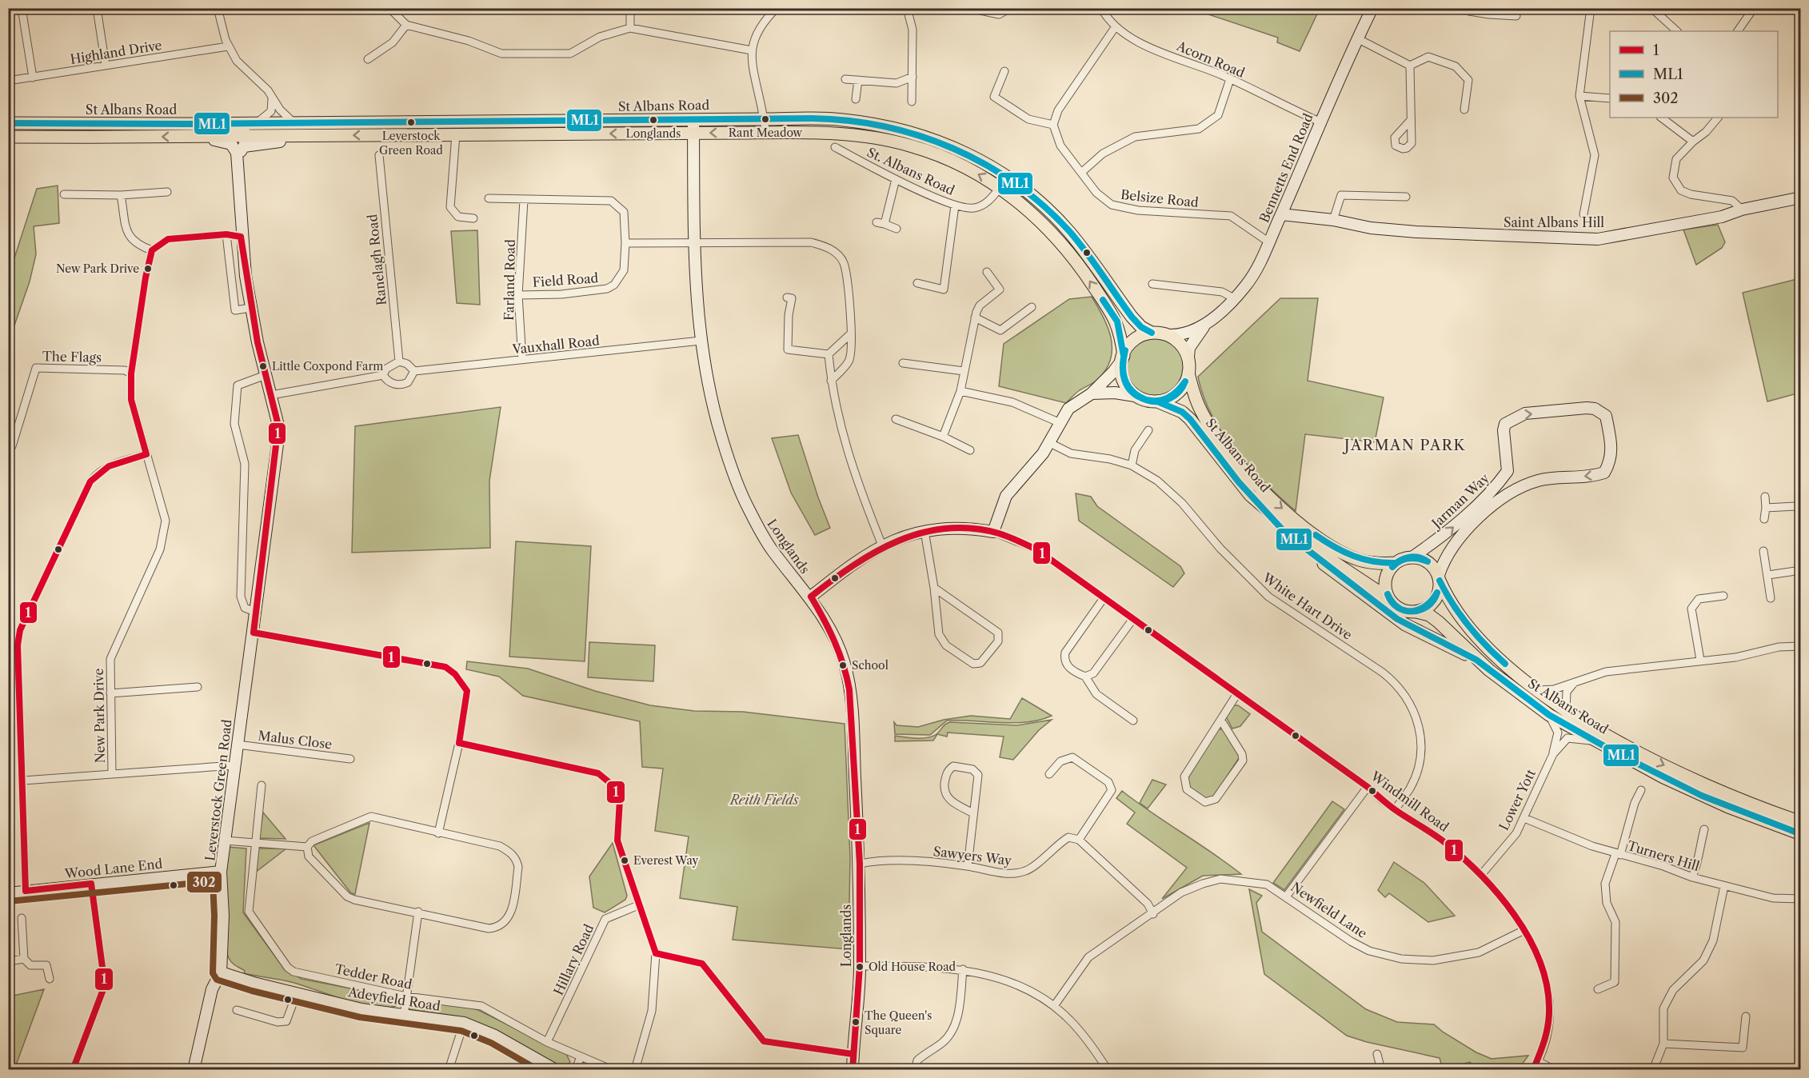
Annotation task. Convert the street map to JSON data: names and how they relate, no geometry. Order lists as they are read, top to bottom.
{
  "streets": {
    "main road": ["St Albans Road"],
    "street": [
      "Highland Drive",
      "Acorn Road",
      "Bennetts End Road",
      "St. Albans Road",
      "Belsize Road",
      "Saint Albans Hill",
      "Ranelagh Road",
      "Farland Road",
      "Field Road",
      "Vauxhall Road",
      "The Flags",
      "Jarman Way",
      "Longlands",
      "White Hart Drive",
      "New Park Drive",
      "Malus Close",
      "Leverstock Green Road",
      "Lower Yott",
      "Windmill Road",
      "Sawyers Way",
      "Turners Hill",
      "Wood Lane End",
      "Newfield Lane",
      "Hillary Road",
      "Tedder Road",
      "Adeyfield Road"
    ]
  },
  "crossings": [
    ["Acorn Road", "Bennetts End Road"],
    ["St Albans Road", "Bennetts End Road"],
    ["St Albans Road", "St. Albans Road"],
    ["St Albans Road", "Jarman Way"],
    ["St Albans Road", "Longlands"],
    ["St Albans Road", "Lower Yott"],
    ["Bennetts End Road", "Belsize Road"],
    ["Bennetts End Road", "Saint Albans Hill"],
    ["Ranelagh Road", "Vauxhall Road"],
    ["Farland Road", "Field Road"],
    ["Farland Road", "Vauxhall Road"],
    ["Vauxhall Road", "Longlands"],
    ["The Flags", "New Park Drive"],
    ["Longlands", "Windmill Road"],
    ["Longlands", "Sawyers Way"],
    ["White Hart Drive", "Windmill Road"],
    ["Malus Close", "Leverstock Green Road"],
    ["Leverstock Green Road", "Wood Lane End"],
    ["Leverstock Green Road", "Adeyfield Road"],
    ["Lower Yott", "Windmill Road"],
    ["Lower Yott", "Turners Hill"],
    ["Windmill Road", "Newfield Lane"],
    ["Hillary Road", "Tedder Road"]
  ],
  "districts": ["JARMAN PARK"],
  "parks": ["Reith Fields"],
  "places": [
    "Rant Meadow",
    "Longlands",
    "Leverstock Green Road",
    "New Park Drive",
    "Little Coxpond Farm",
    "School",
    "Everest Way",
    "Old House Road",
    "The Queen's Square"
  ],
  "lines": ["transit line ML1", "transit line 1", "transit line 302"],
  "legend": ["1", "ML1", "302"]
}
